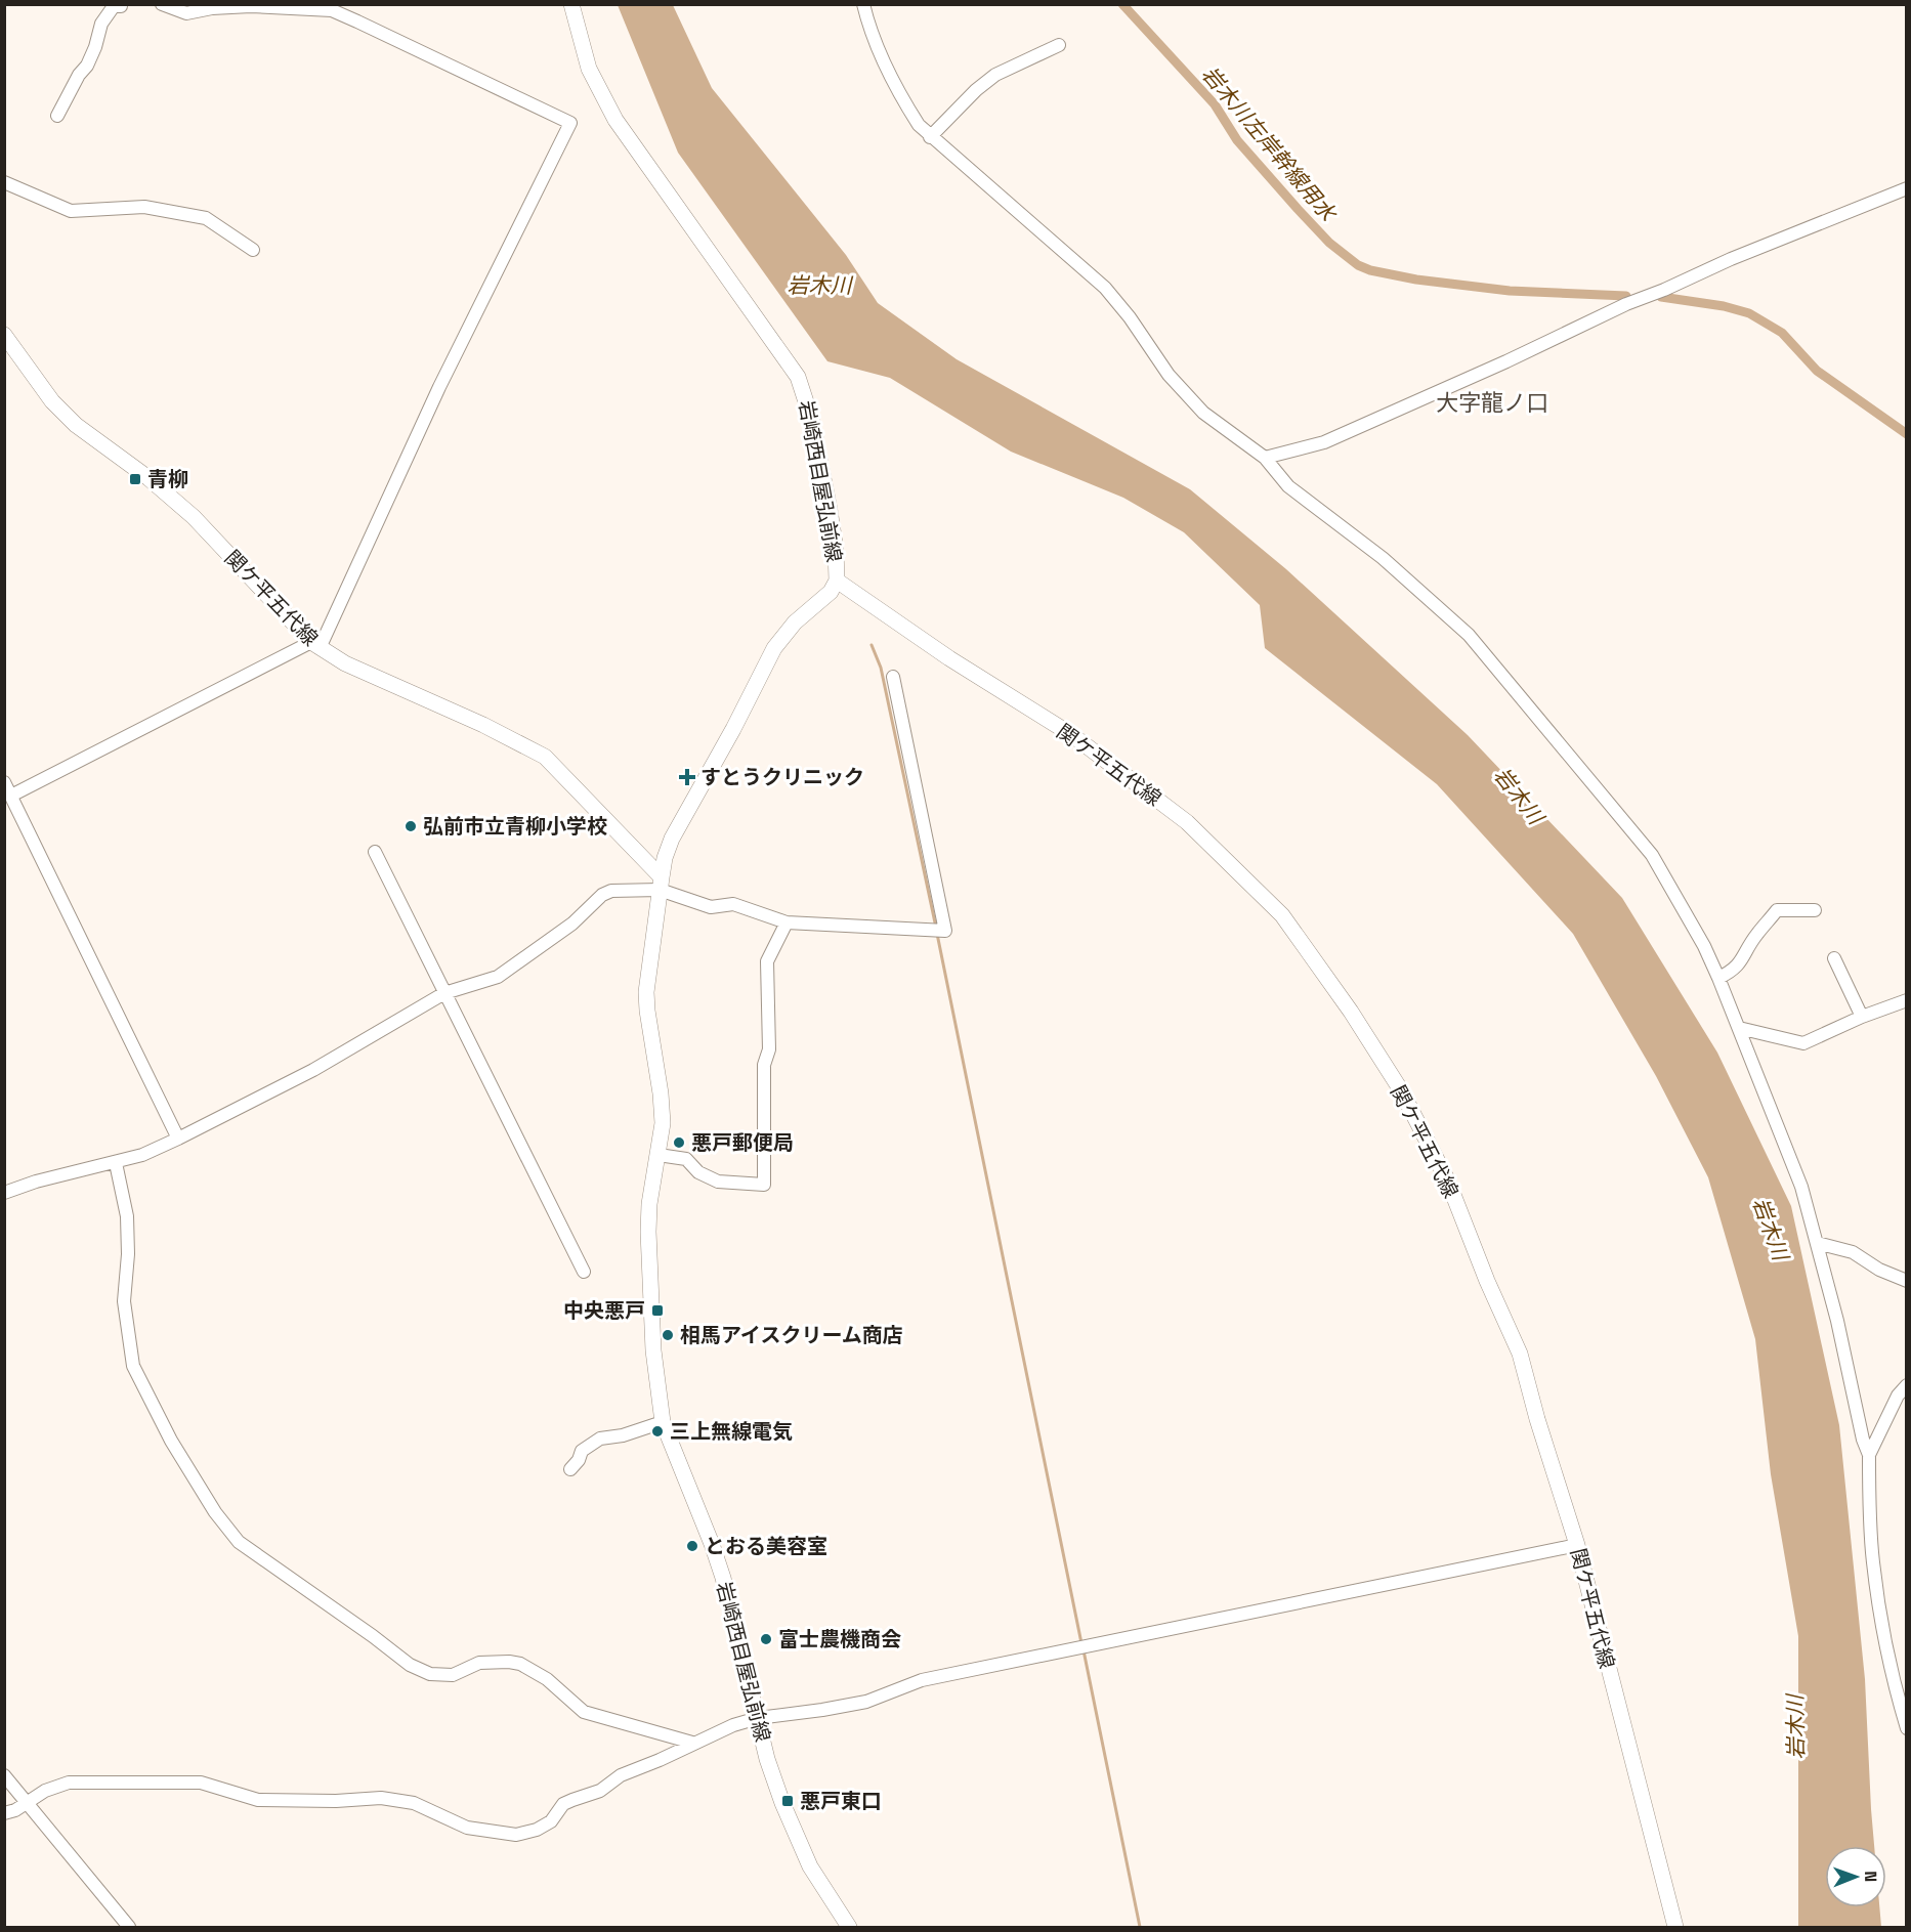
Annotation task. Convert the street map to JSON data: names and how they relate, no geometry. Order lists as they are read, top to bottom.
{
  "streets": {
    "main road": ["岩崎西目屋弘前線", "関ケ平五代線"]
  },
  "crossings": [
    ["岩崎西目屋弘前線", "関ケ平五代線"]
  ],
  "districts": ["大字龍ノ口"],
  "water": ["岩木川左岸幹線用水", "岩木川"],
  "places": {
    "transit": ["青柳", "中央悪戸", "悪戸東口"],
    "health": ["すとうクリニック"],
    "other": [
      "弘前市立青柳小学校",
      "悪戸郵便局",
      "相馬アイスクリーム商店",
      "三上無線電気",
      "とおる美容室",
      "富士農機商会"
    ]
  },
  "north": "right"
}
